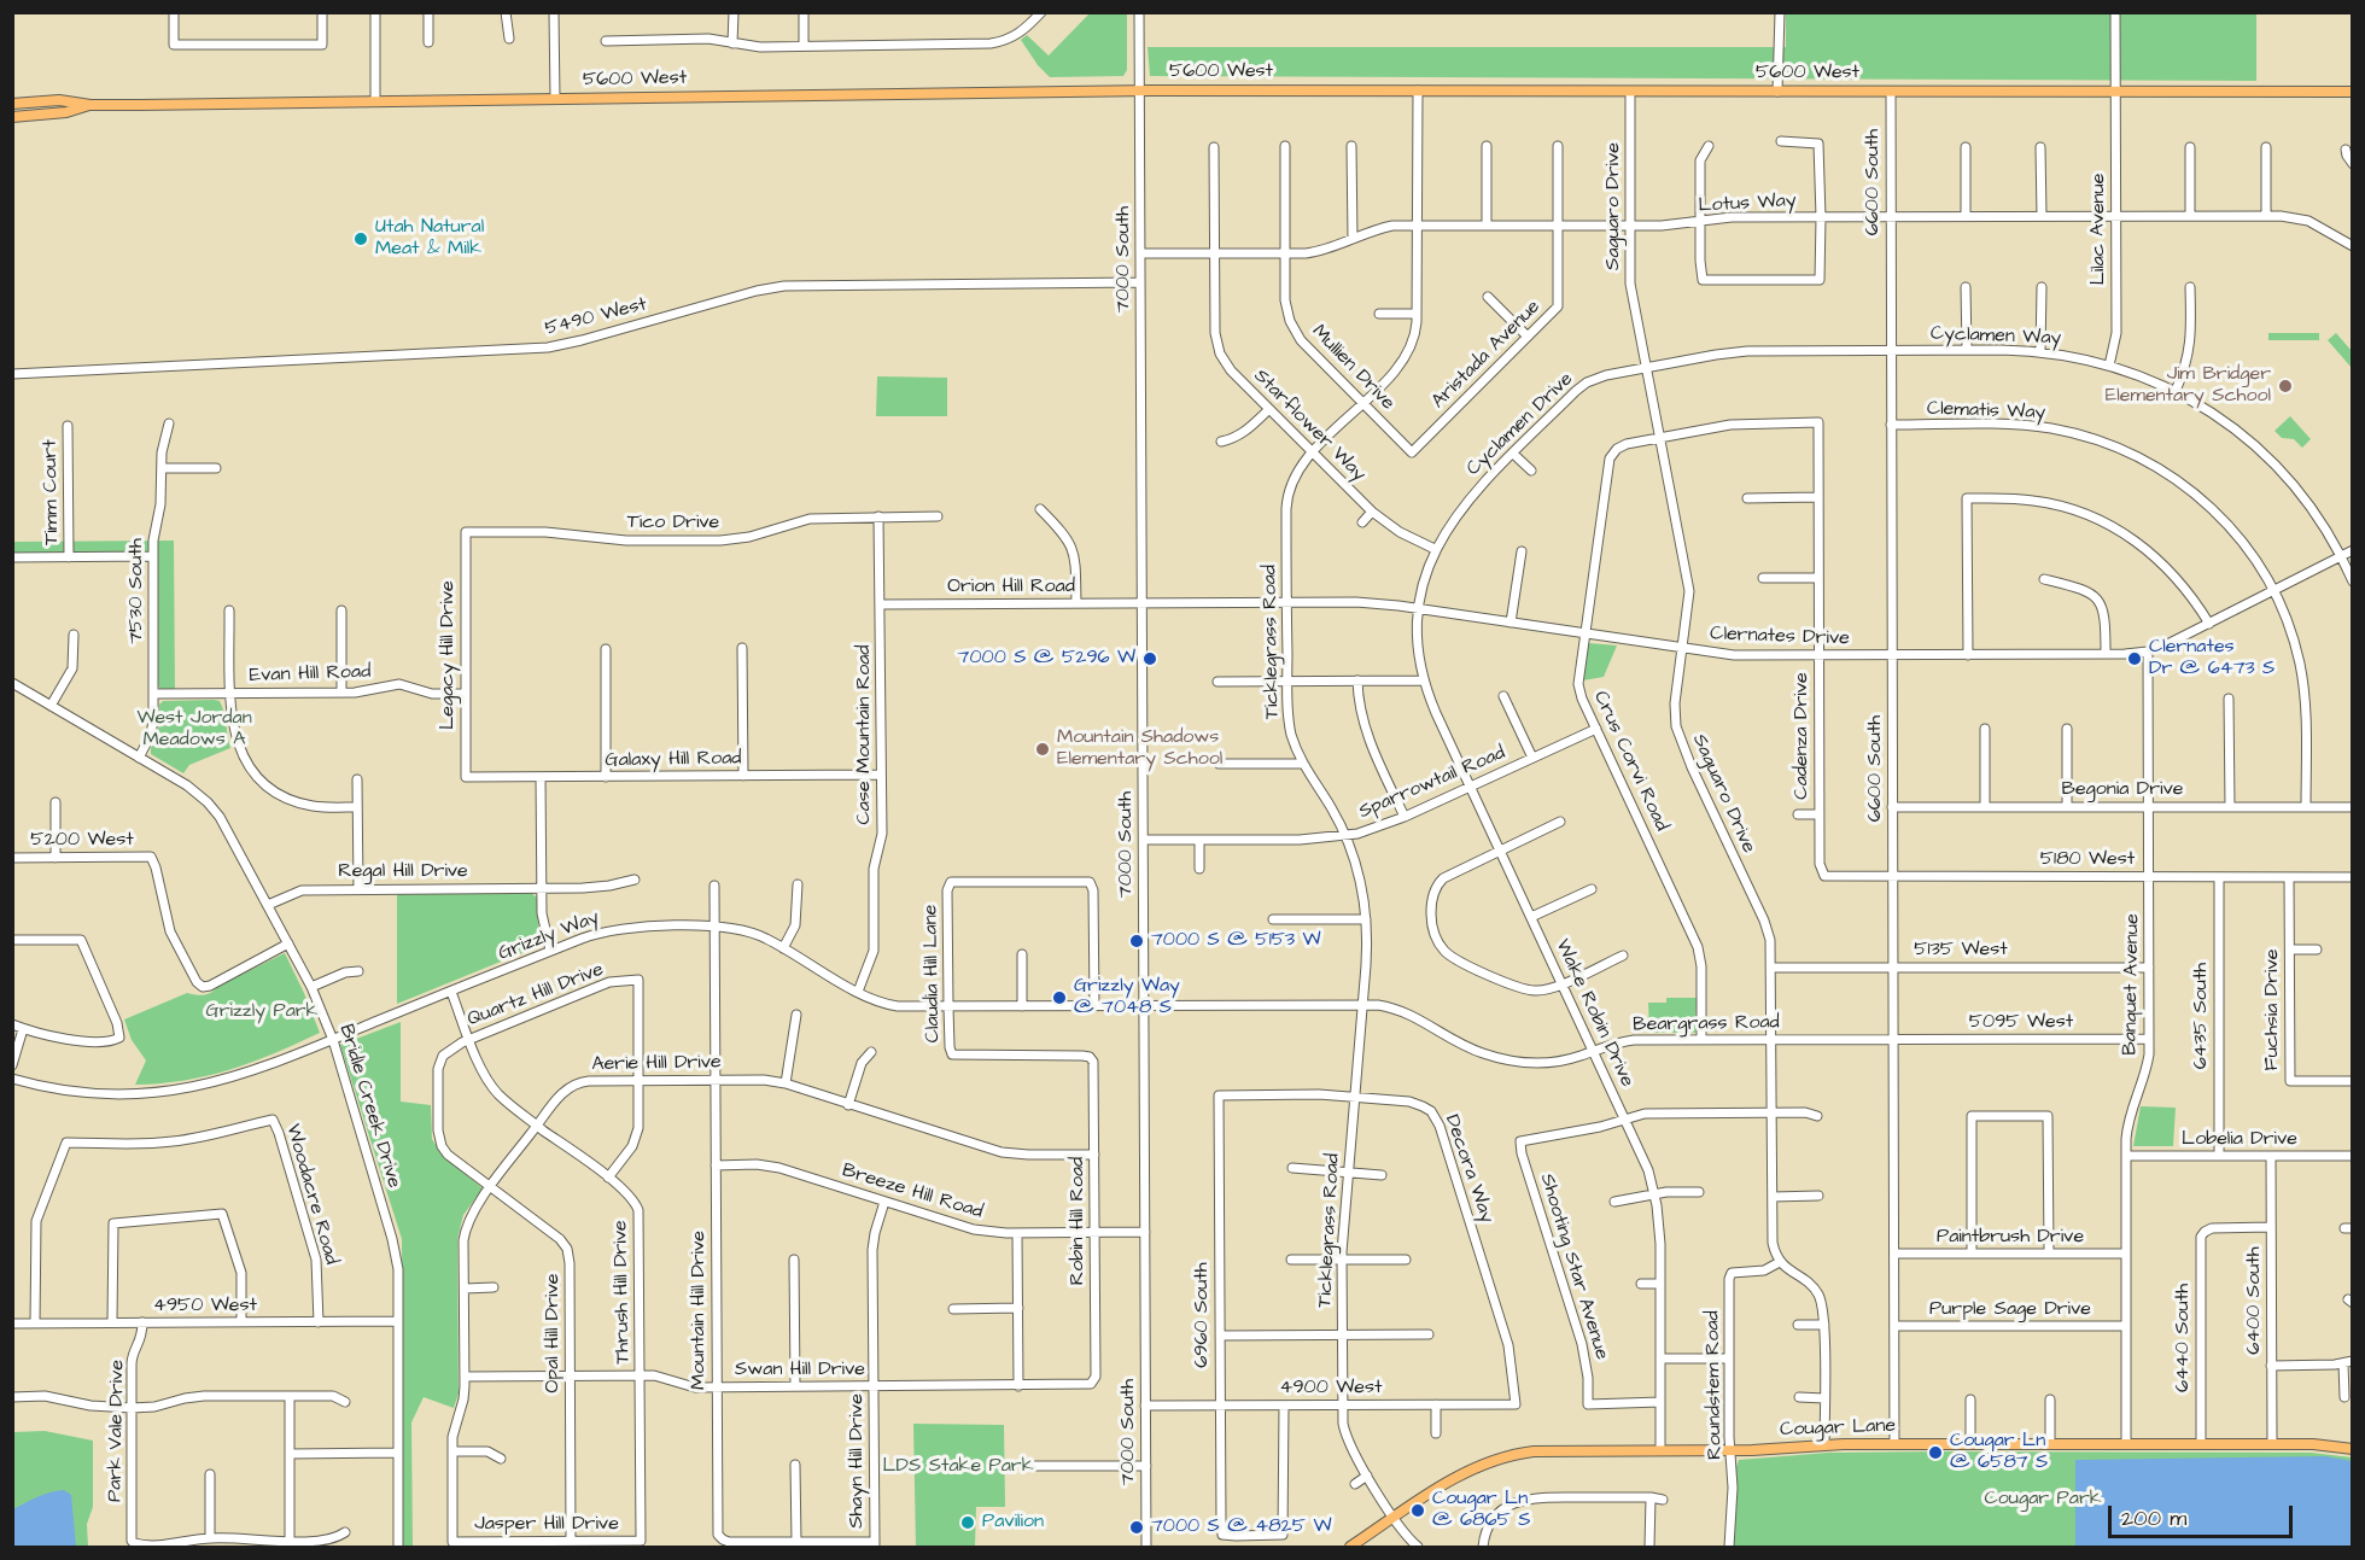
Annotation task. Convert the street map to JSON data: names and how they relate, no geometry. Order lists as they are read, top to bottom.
{
  "streets": {
    "main road": ["5600 West", "Cougar Lane"],
    "street": [
      "6600 South",
      "Lotus Way",
      "Saguaro Drive",
      "Lilac Avenue",
      "7000 South",
      "5490 West",
      "Cyclamen Way",
      "Aristada Avenue",
      "Mullien Drive",
      "Clematis Way",
      "Cyclamen Drive",
      "Starflower Way",
      "Timm Court",
      "Tico Drive",
      "Orion Hill Road",
      "7530 South",
      "Clernates Drive",
      "Ticklegrass Road",
      "Legacy Hill Drive",
      "Evan Hill Road",
      "Case Mountain Road",
      "Cadenza Drive",
      "Galaxy Hill Road",
      "Crus Corvi Road",
      "Sparrowtail Road",
      "Begonia Drive",
      "5200 West",
      "5180 West",
      "Regal Hill Drive",
      "Grizzly Way",
      "5135 West",
      "Claudia Hill Lane",
      "Banquet Avenue",
      "Quartz Hill Drive",
      "Fuchsia Drive",
      "Wake Robin Drive",
      "6435 South",
      "5095 West",
      "Beargrass Road",
      "Aerie Hill Drive",
      "Bridle Creek Drive",
      "Lobelia Drive",
      "Decora Way",
      "Breeze Hill Road",
      "Woodacre Road",
      "Robin Hill Road",
      "Paintbrush Drive",
      "Shooting Star Avenue",
      "Thrush Hill Drive",
      "6400 South",
      "4950 West",
      "Mountain Hill Drive",
      "Purple Sage Drive",
      "6960 South",
      "Opal Hill Drive",
      "6440 South",
      "Swan Hill Drive",
      "Roundstem Road",
      "4900 West",
      "Park Vale Drive",
      "Shayn Hill Drive",
      "Jasper Hill Drive"
    ]
  },
  "crossings": [
    ["5600 West", "6600 South"],
    ["5600 West", "Saguaro Drive"],
    ["5600 West", "Lilac Avenue"],
    ["5600 West", "7000 South"],
    ["5600 West", "Ticklegrass Road"],
    ["6600 South", "Lotus Way"],
    ["6600 South", "Cyclamen Way"],
    ["6600 South", "Clematis Way"],
    ["6600 South", "Cyclamen Drive"],
    ["6600 South", "Clernates Drive"],
    ["6600 South", "Begonia Drive"],
    ["6600 South", "5180 West"],
    ["6600 South", "5135 West"],
    ["6600 South", "5095 West"],
    ["6600 South", "Beargrass Road"],
    ["6600 South", "Paintbrush Drive"],
    ["6600 South", "Purple Sage Drive"],
    ["6600 South", "Cougar Lane"],
    ["Lotus Way", "Saguaro Drive"],
    ["Lotus Way", "Lilac Avenue"],
    ["Lotus Way", "7000 South"],
    ["Lotus Way", "Aristada Avenue"],
    ["Lotus Way", "Mullien Drive"],
    ["Lotus Way", "Starflower Way"],
    ["Lotus Way", "Ticklegrass Road"],
    ["Saguaro Drive", "Cyclamen Drive"],
    ["Saguaro Drive", "Clernates Drive"],
    ["Saguaro Drive", "Crus Corvi Road"],
    ["Saguaro Drive", "5135 West"],
    ["Saguaro Drive", "Beargrass Road"],
    ["Saguaro Drive", "Roundstem Road"],
    ["Lilac Avenue", "Cyclamen Way"],
    ["7000 South", "5490 West"],
    ["7000 South", "Orion Hill Road"],
    ["7000 South", "Clernates Drive"],
    ["7000 South", "Sparrowtail Road"],
    ["7000 South", "Grizzly Way"],
    ["7000 South", "Beargrass Road"],
    ["7000 South", "Breeze Hill Road"],
    ["7000 South", "4900 West"],
    ["Cyclamen Way", "Cyclamen Drive"],
    ["Cyclamen Way", "Clernates Drive"],
    ["Aristada Avenue", "Mullien Drive"],
    ["Mullien Drive", "Ticklegrass Road"],
    ["Clematis Way", "Clernates Drive"],
    ["Clematis Way", "Begonia Drive"],
    ["Cyclamen Drive", "Starflower Way"],
    ["Cyclamen Drive", "Clernates Drive"],
    ["Cyclamen Drive", "Wake Robin Drive"],
    ["Starflower Way", "Ticklegrass Road"],
    ["Tico Drive", "Legacy Hill Drive"],
    ["Tico Drive", "Case Mountain Road"],
    ["Orion Hill Road", "Clernates Drive"],
    ["Orion Hill Road", "Case Mountain Road"],
    ["7530 South", "Evan Hill Road"],
    ["7530 South", "Bridle Creek Drive"],
    ["Clernates Drive", "Ticklegrass Road"],
    ["Clernates Drive", "Cadenza Drive"],
    ["Clernates Drive", "Crus Corvi Road"],
    ["Clernates Drive", "Banquet Avenue"],
    ["Clernates Drive", "Wake Robin Drive"],
    ["Ticklegrass Road", "Sparrowtail Road"],
    ["Ticklegrass Road", "Beargrass Road"],
    ["Ticklegrass Road", "Decora Way"],
    ["Ticklegrass Road", "4900 West"],
    ["Ticklegrass Road", "Cougar Lane"],
    ["Legacy Hill Drive", "Evan Hill Road"],
    ["Legacy Hill Drive", "Galaxy Hill Road"],
    ["Case Mountain Road", "Galaxy Hill Road"],
    ["Case Mountain Road", "Grizzly Way"],
    ["Cadenza Drive", "Crus Corvi Road"],
    ["Cadenza Drive", "5180 West"],
    ["Crus Corvi Road", "Sparrowtail Road"],
    ["Crus Corvi Road", "Beargrass Road"],
    ["Sparrowtail Road", "Wake Robin Drive"],
    ["Begonia Drive", "Banquet Avenue"],
    ["5200 West", "Bridle Creek Drive"],
    ["5180 West", "Banquet Avenue"],
    ["5180 West", "Fuchsia Drive"],
    ["5180 West", "6435 South"],
    ["Regal Hill Drive", "Bridle Creek Drive"],
    ["Grizzly Way", "Claudia Hill Lane"],
    ["Grizzly Way", "Beargrass Road"],
    ["Grizzly Way", "Bridle Creek Drive"],
    ["Grizzly Way", "Thrush Hill Drive"],
    ["Grizzly Way", "Mountain Hill Drive"],
    ["5135 West", "Banquet Avenue"],
    ["Claudia Hill Lane", "Robin Hill Road"],
    ["Banquet Avenue", "5095 West"],
    ["Banquet Avenue", "Lobelia Drive"],
    ["Banquet Avenue", "Paintbrush Drive"],
    ["Banquet Avenue", "Purple Sage Drive"],
    ["Banquet Avenue", "Cougar Lane"],
    ["Quartz Hill Drive", "Aerie Hill Drive"],
    ["Quartz Hill Drive", "Thrush Hill Drive"],
    ["Quartz Hill Drive", "Opal Hill Drive"],
    ["Wake Robin Drive", "Beargrass Road"],
    ["Wake Robin Drive", "Shooting Star Avenue"],
    ["Wake Robin Drive", "Cougar Lane"],
    ["6435 South", "Lobelia Drive"],
    ["5095 West", "Beargrass Road"],
    ["Aerie Hill Drive", "Robin Hill Road"],
    ["Aerie Hill Drive", "Thrush Hill Drive"],
    ["Aerie Hill Drive", "Mountain Hill Drive"],
    ["Aerie Hill Drive", "Opal Hill Drive"],
    ["Aerie Hill Drive", "Swan Hill Drive"],
    ["Aerie Hill Drive", "Jasper Hill Drive"],
    ["Bridle Creek Drive", "4950 West"],
    ["Lobelia Drive", "6400 South"],
    ["Decora Way", "6960 South"],
    ["Decora Way", "4900 West"],
    ["Breeze Hill Road", "Robin Hill Road"],
    ["Breeze Hill Road", "Mountain Hill Drive"],
    ["Breeze Hill Road", "Shayn Hill Drive"],
    ["Woodacre Road", "4950 West"],
    ["Robin Hill Road", "Swan Hill Drive"],
    ["Thrush Hill Drive", "Swan Hill Drive"],
    ["Thrush Hill Drive", "Jasper Hill Drive"],
    ["6400 South", "6440 South"],
    ["6400 South", "Cougar Lane"],
    ["4950 West", "Park Vale Drive"],
    ["Mountain Hill Drive", "Swan Hill Drive"],
    ["Mountain Hill Drive", "Shayn Hill Drive"],
    ["6960 South", "4900 West"],
    ["Opal Hill Drive", "Swan Hill Drive"],
    ["Opal Hill Drive", "Jasper Hill Drive"],
    ["6440 South", "Cougar Lane"],
    ["Swan Hill Drive", "Shayn Hill Drive"],
    ["Roundstem Road", "Cougar Lane"]
  ],
  "parks": [
    "West Jordan Meadows A",
    "Grizzly Park",
    "LDS Stake Park",
    "Cougar Park"
  ],
  "places": [
    "Utah Natural Meat & Milk",
    "Jim Bridger Elementary School",
    "7000 S @ 5296 W",
    "Clernates Dr @ 6473 S",
    "Mountain Shadows Elementary School",
    "7000 S @ 5153 W",
    "Grizzly Way @ 7048 S",
    "Cougar Ln @ 6587 S",
    "Cougar Ln @ 6865 S",
    "Pavilion",
    "7000 S @ 4825 W"
  ],
  "scale_bar": "200 m"
}
